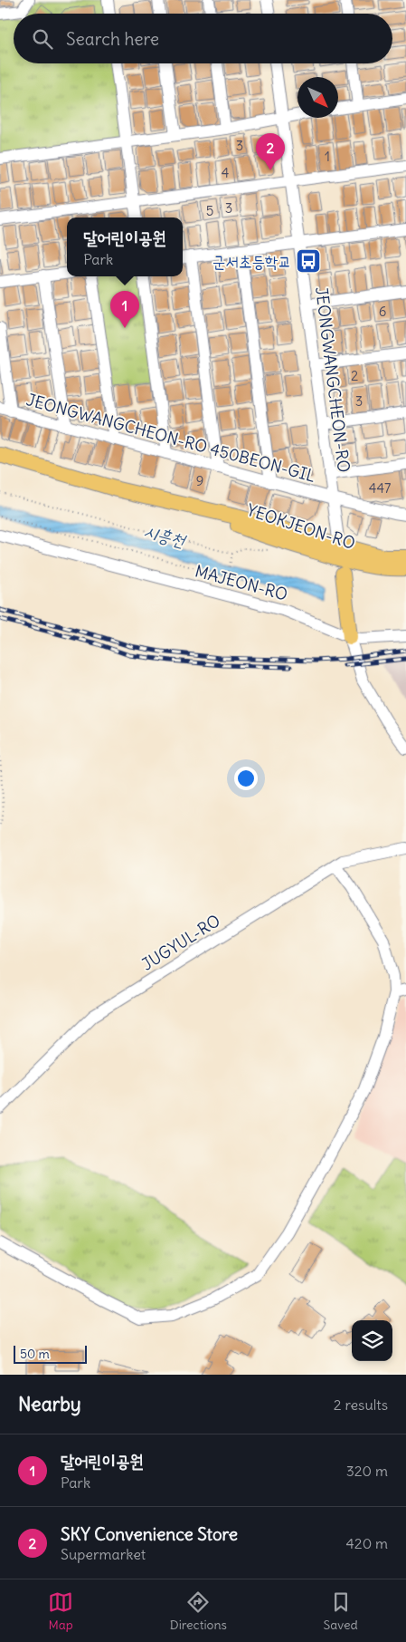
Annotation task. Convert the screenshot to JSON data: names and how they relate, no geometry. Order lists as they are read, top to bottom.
{
  "streets": {
    "main road": ["YEOKJEON-RO"],
    "street": [
      "JEONGWANGCHEON-RO",
      "JEONGWANGCHEON-RO 450BEON-GIL",
      "MAJEON-RO",
      "JUGYUL-RO"
    ]
  },
  "crossings": [
    ["JEONGWANGCHEON-RO", "JEONGWANGCHEON-RO 450BEON-GIL"],
    ["JEONGWANGCHEON-RO", "YEOKJEON-RO"]
  ],
  "water": ["시흥천"],
  "places": {
    "bus stop": ["군서초등학교"]
  },
  "house_numbers": [
    "3",
    "1",
    "4",
    "3",
    "5",
    "6",
    "2",
    "3",
    "9",
    "447"
  ],
  "scale_bar": "50 m",
  "north": "bottom right",
  "page": {
    "search": "Search here",
    "pins": ["2", "1"],
    "popup": ["달어린이공원", "Park"],
    "scale": "50 m",
    "heading": ["Nearby", "2 results"],
    "list": [
      {
        "mark": "1",
        "name": "달어린이공원",
        "note": "Park",
        "value": "320 m"
      },
      {
        "mark": "2",
        "name": "SKY Convenience Store",
        "note": "Supermarket",
        "value": "420 m"
      }
    ],
    "nav": ["Map", "Directions", "Saved"]
  }
}
